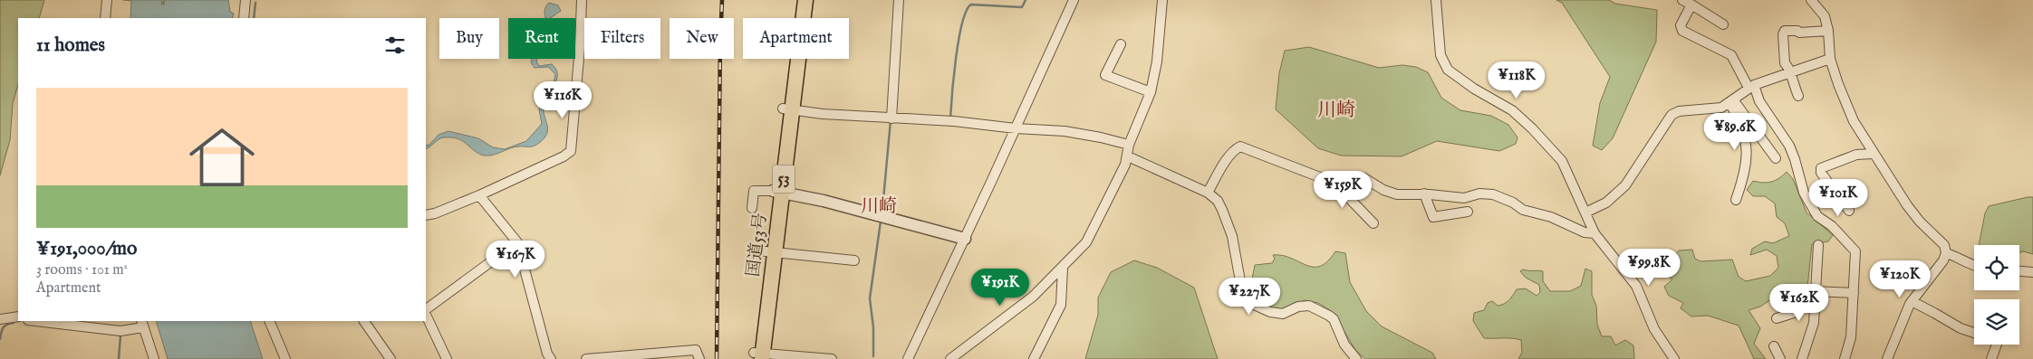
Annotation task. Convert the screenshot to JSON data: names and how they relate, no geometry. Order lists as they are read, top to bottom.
{
  "streets": {
    "highway": ["53", "国道53号"]
  },
  "districts": ["川崎", "川崎"],
  "page": {
    "chip": [
      "Buy",
      "Rent",
      "Filters",
      "New",
      "Apartment"
    ],
    "heading": "11 homes",
    "price": [
      "¥118K",
      "¥116K",
      "¥89.6K",
      "¥159K",
      "¥101K",
      "¥167K",
      "¥99.8K",
      "¥120K",
      "¥191K",
      "¥227K",
      "¥162K"
    ],
    "list": [
      {
        "name": "¥191,000/mo",
        "note": "3 rooms · 101 m² · Apartment"
      }
    ]
  }
}
